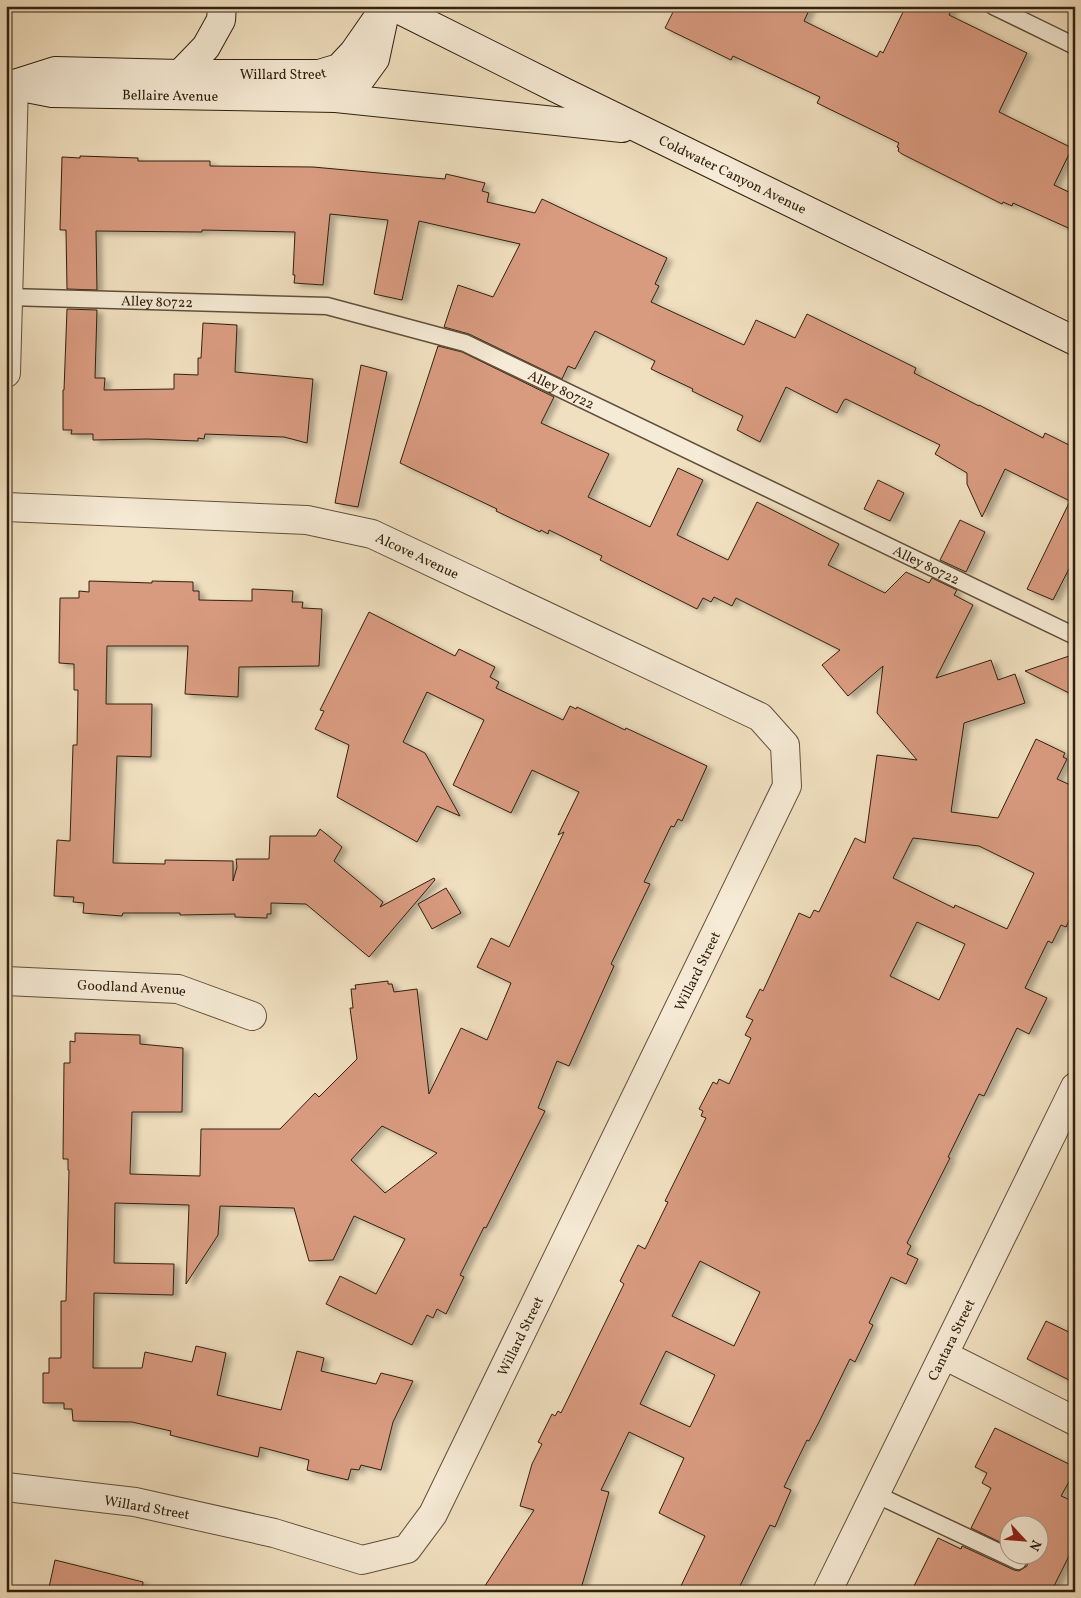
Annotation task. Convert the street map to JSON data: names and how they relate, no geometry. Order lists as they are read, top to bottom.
{
  "streets": {
    "street": [
      "Willard Street",
      "Bellaire Avenue",
      "Coldwater Canyon Avenue",
      "Alcove Avenue",
      "Goodland Avenue",
      "Cantara Street"
    ],
    "lane": ["Alley 80722"]
  },
  "crossings": [
    ["Willard Street", "Bellaire Avenue"],
    ["Willard Street", "Alcove Avenue"],
    ["Bellaire Avenue", "Coldwater Canyon Avenue"]
  ],
  "north": "bottom right"
}
